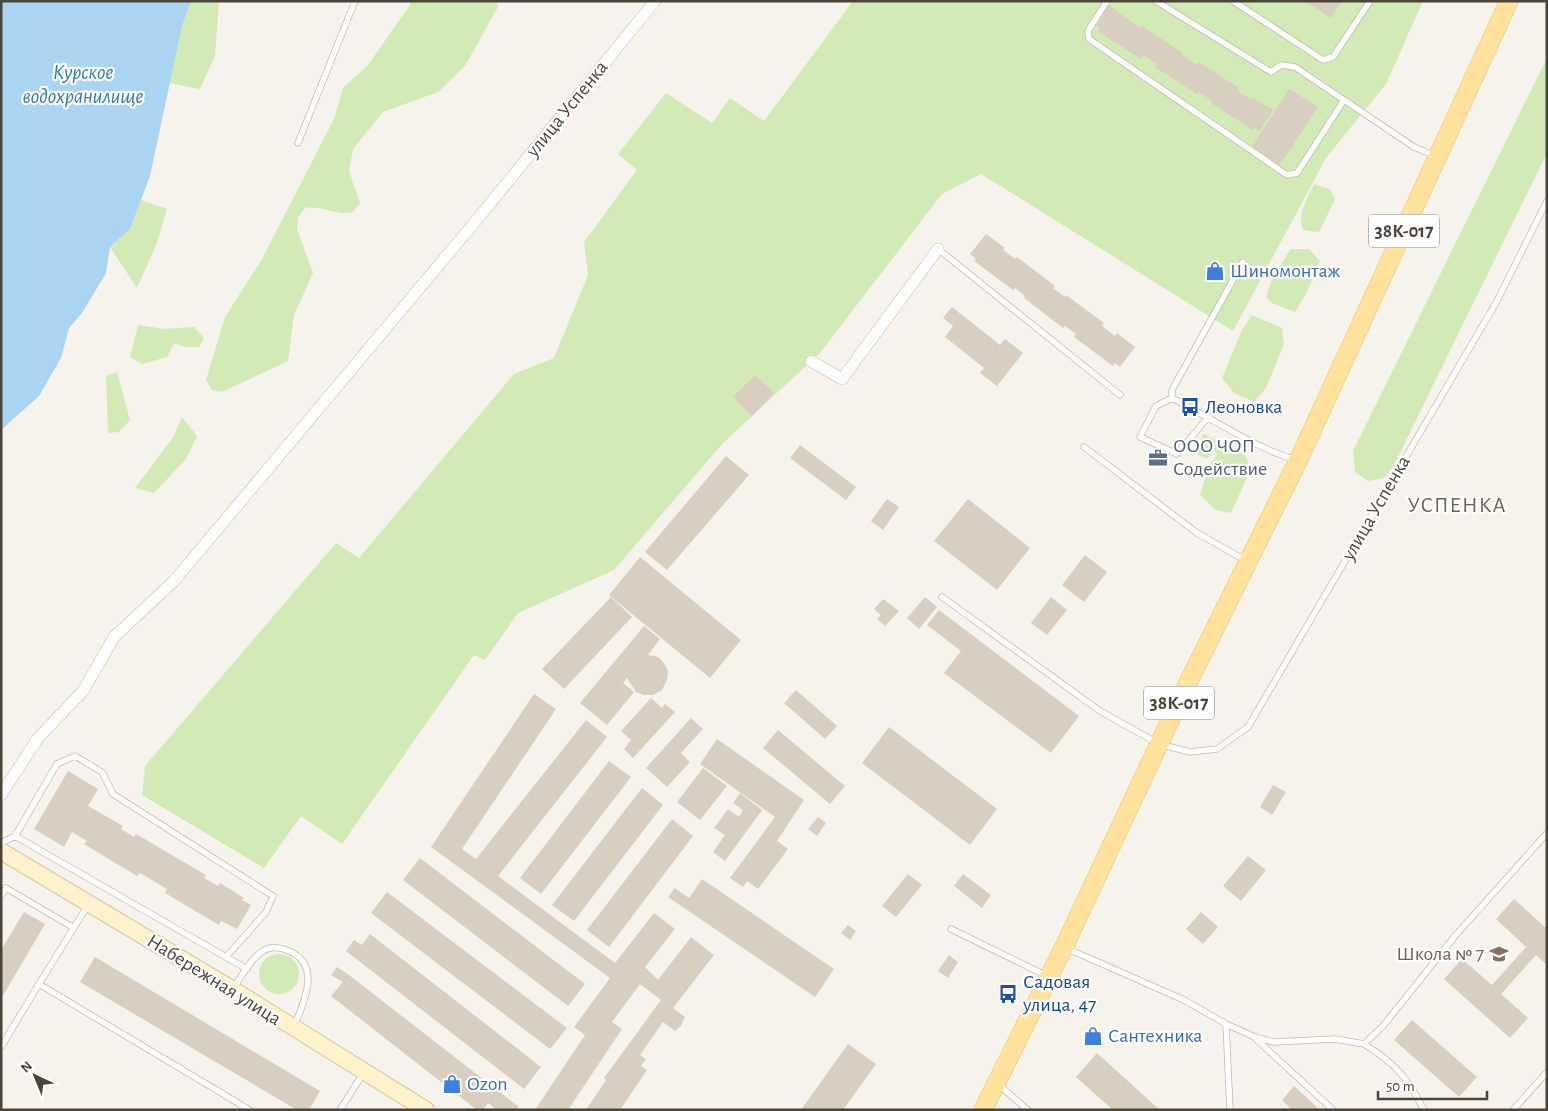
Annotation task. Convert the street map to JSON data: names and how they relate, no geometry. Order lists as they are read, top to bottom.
{
  "streets": {
    "main road": ["38К-017", "Набережная улица"],
    "street": ["улица Успенка"]
  },
  "crossings": [
    ["улица Успенка", "38К-017"]
  ],
  "districts": ["УСПЕНКА"],
  "water": ["Курское водохранилище"],
  "places": {
    "shop": ["Шиномонтаж", "Сантехника", "Ozon"],
    "bus stop": ["Леоновка", "Садовая улица, 47"],
    "office": ["ООО ЧОП Содействие"],
    "school or university": ["Школа № 7"]
  },
  "scale_bar": "50 m",
  "north": "top left"
}
